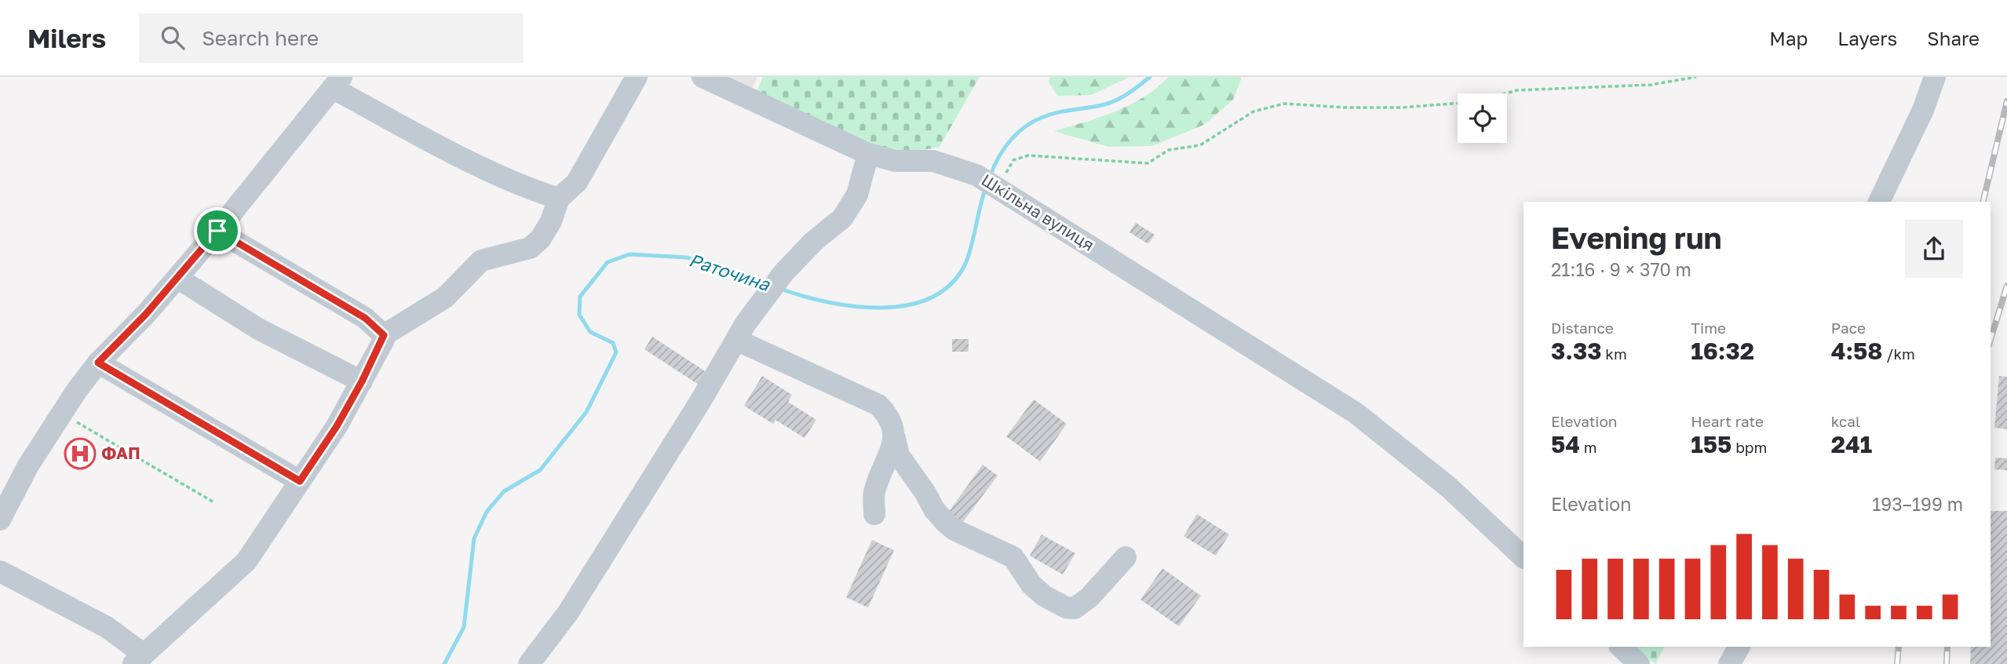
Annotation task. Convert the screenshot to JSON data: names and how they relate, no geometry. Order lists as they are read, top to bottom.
{
  "streets": {
    "street": ["Шкільна вулиця"]
  },
  "water": ["Раточина"],
  "places": {
    "hospital": ["ФАП"]
  },
  "page": {
    "header": "Milers",
    "search": "Search here",
    "nav": ["Map", "Layers", "Share"],
    "heading": ["Evening run", "21:16 · 9 × 370 m"],
    "stats": [
      ["Distance", "3.33 km"],
      ["Time", "16:32"],
      ["Pace", "4:58 /km"],
      ["Elevation", "54 m"],
      ["Heart rate", "155 bpm"],
      ["kcal", "241"]
    ],
    "chart": ["Elevation", "193–199 m"]
  }
}
